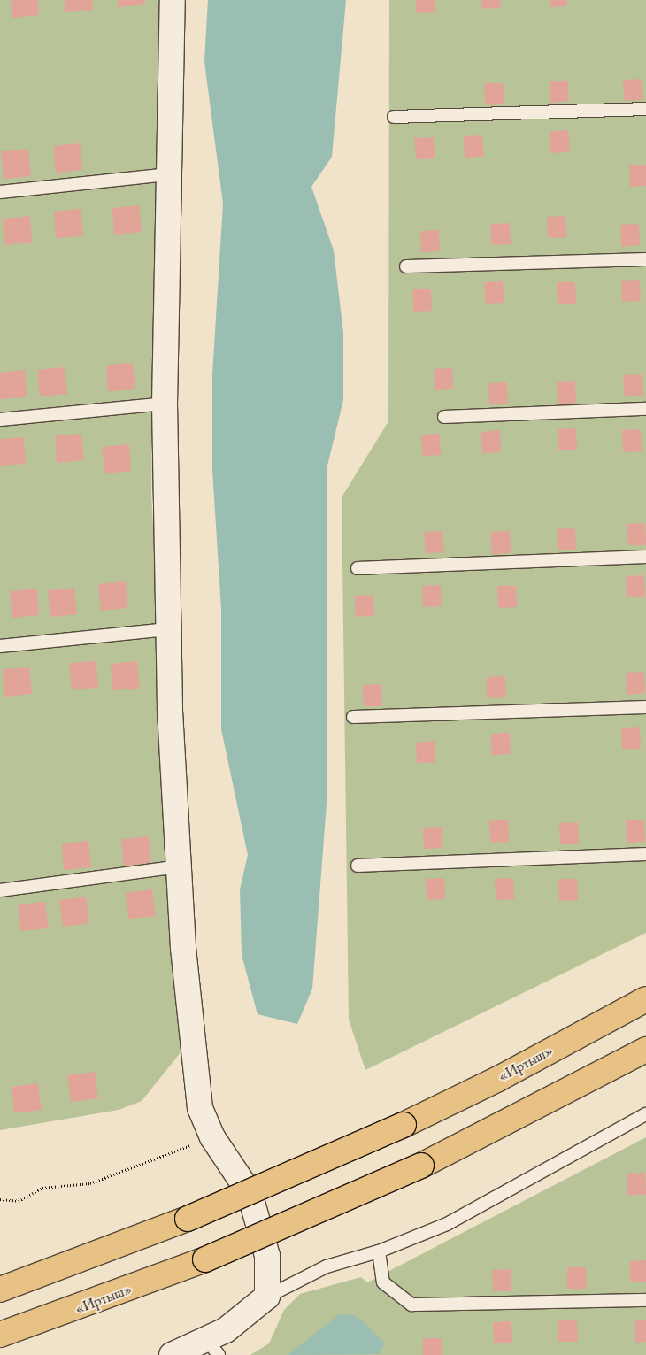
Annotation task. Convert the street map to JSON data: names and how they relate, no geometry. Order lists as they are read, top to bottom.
{
  "streets": {
    "highway": ["«Иртыш»"]
  }
}
